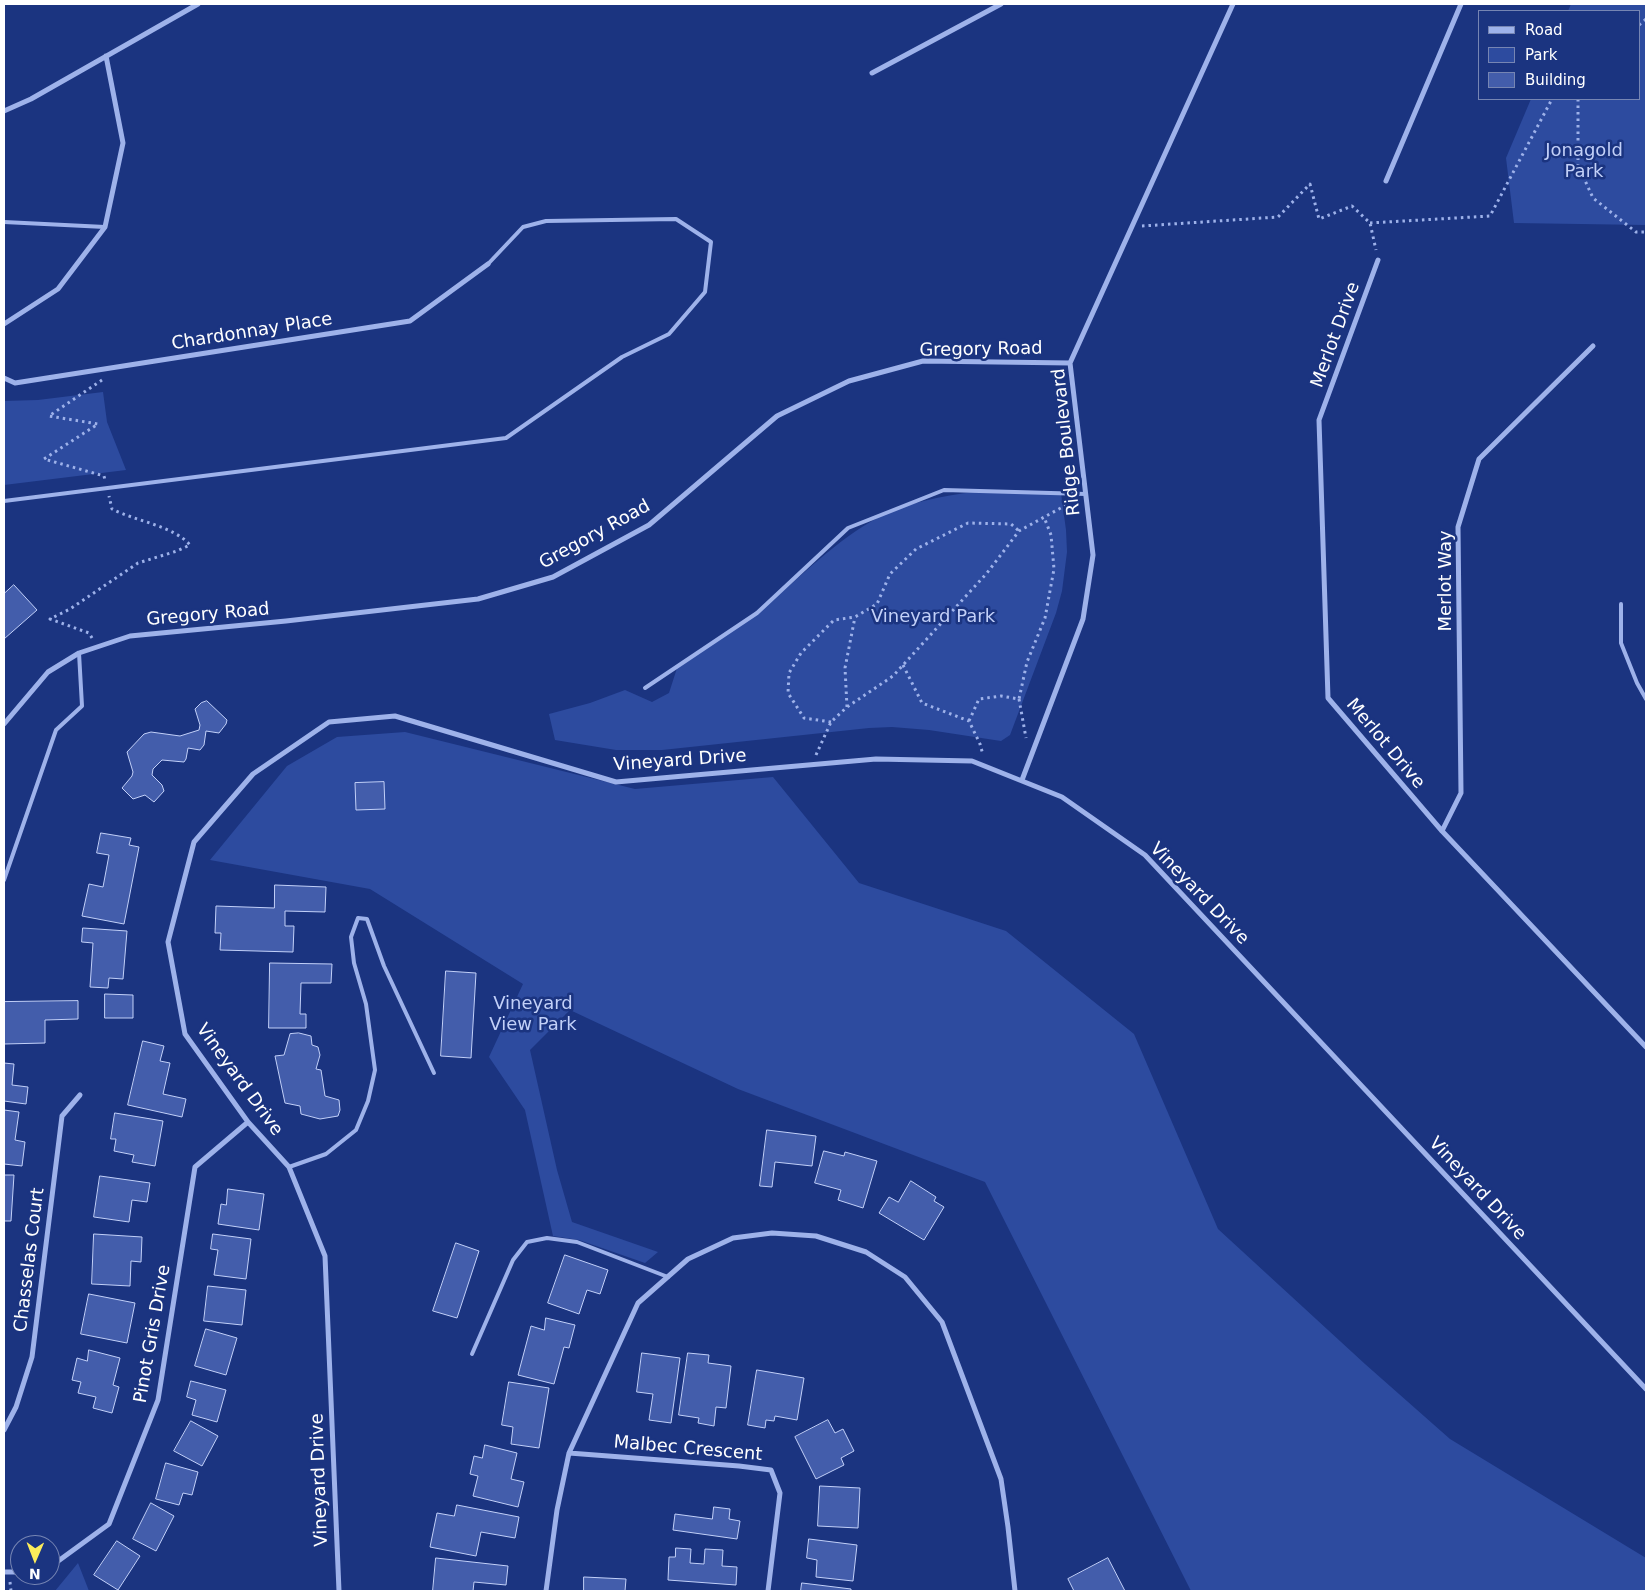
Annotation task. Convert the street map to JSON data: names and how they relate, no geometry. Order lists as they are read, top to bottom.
{
  "streets": {
    "street": [
      "Chardonnay Place",
      "Merlot Drive",
      "Gregory Road",
      "Ridge Boulevard",
      "Merlot Way",
      "Vineyard Drive",
      "Chasselas Court",
      "Pinot Gris Drive",
      "Malbec Crescent"
    ]
  },
  "crossings": [
    ["Merlot Drive", "Merlot Way"],
    ["Gregory Road", "Ridge Boulevard"],
    ["Ridge Boulevard", "Vineyard Drive"],
    ["Vineyard Drive", "Pinot Gris Drive"]
  ],
  "parks": ["Jonagold Park", "Vineyard Park", "Vineyard View Park"],
  "legend": ["Road", "Park", "Building"],
  "north": "bottom"
}
